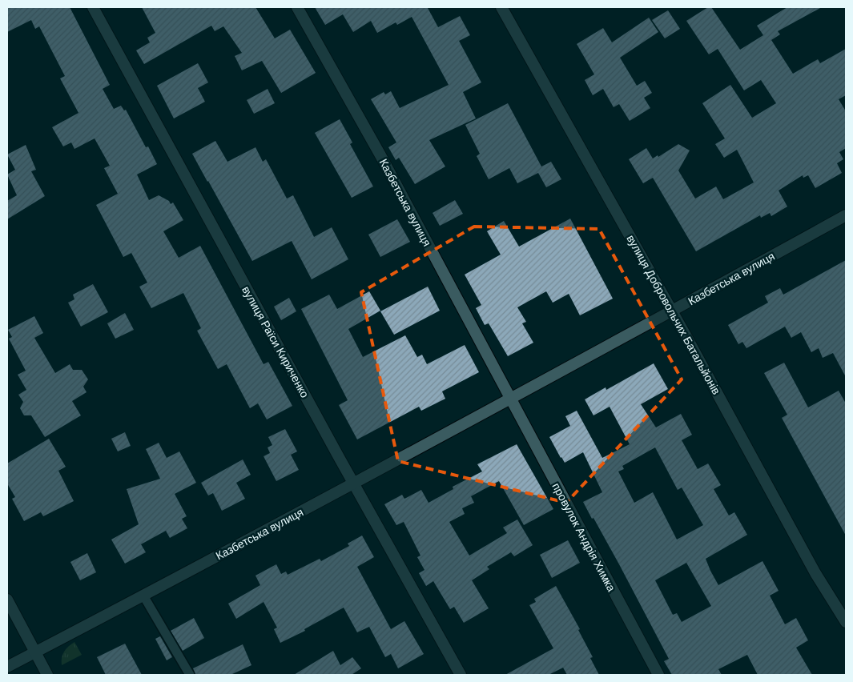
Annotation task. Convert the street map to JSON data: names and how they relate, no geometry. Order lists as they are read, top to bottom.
{
  "streets": {
    "street": [
      "Казбетська вулиця",
      "вулиця Добровольчих Батальйонів",
      "вулиця Раїси Кириченко",
      "провулок Андрія Химка"
    ]
  },
  "crossings": [
    ["Казбетська вулиця", "вулиця Добровольчих Батальйонів"],
    ["Казбетська вулиця", "вулиця Раїси Кириченко"],
    ["Казбетська вулиця", "провулок Андрія Химка"]
  ]
}
